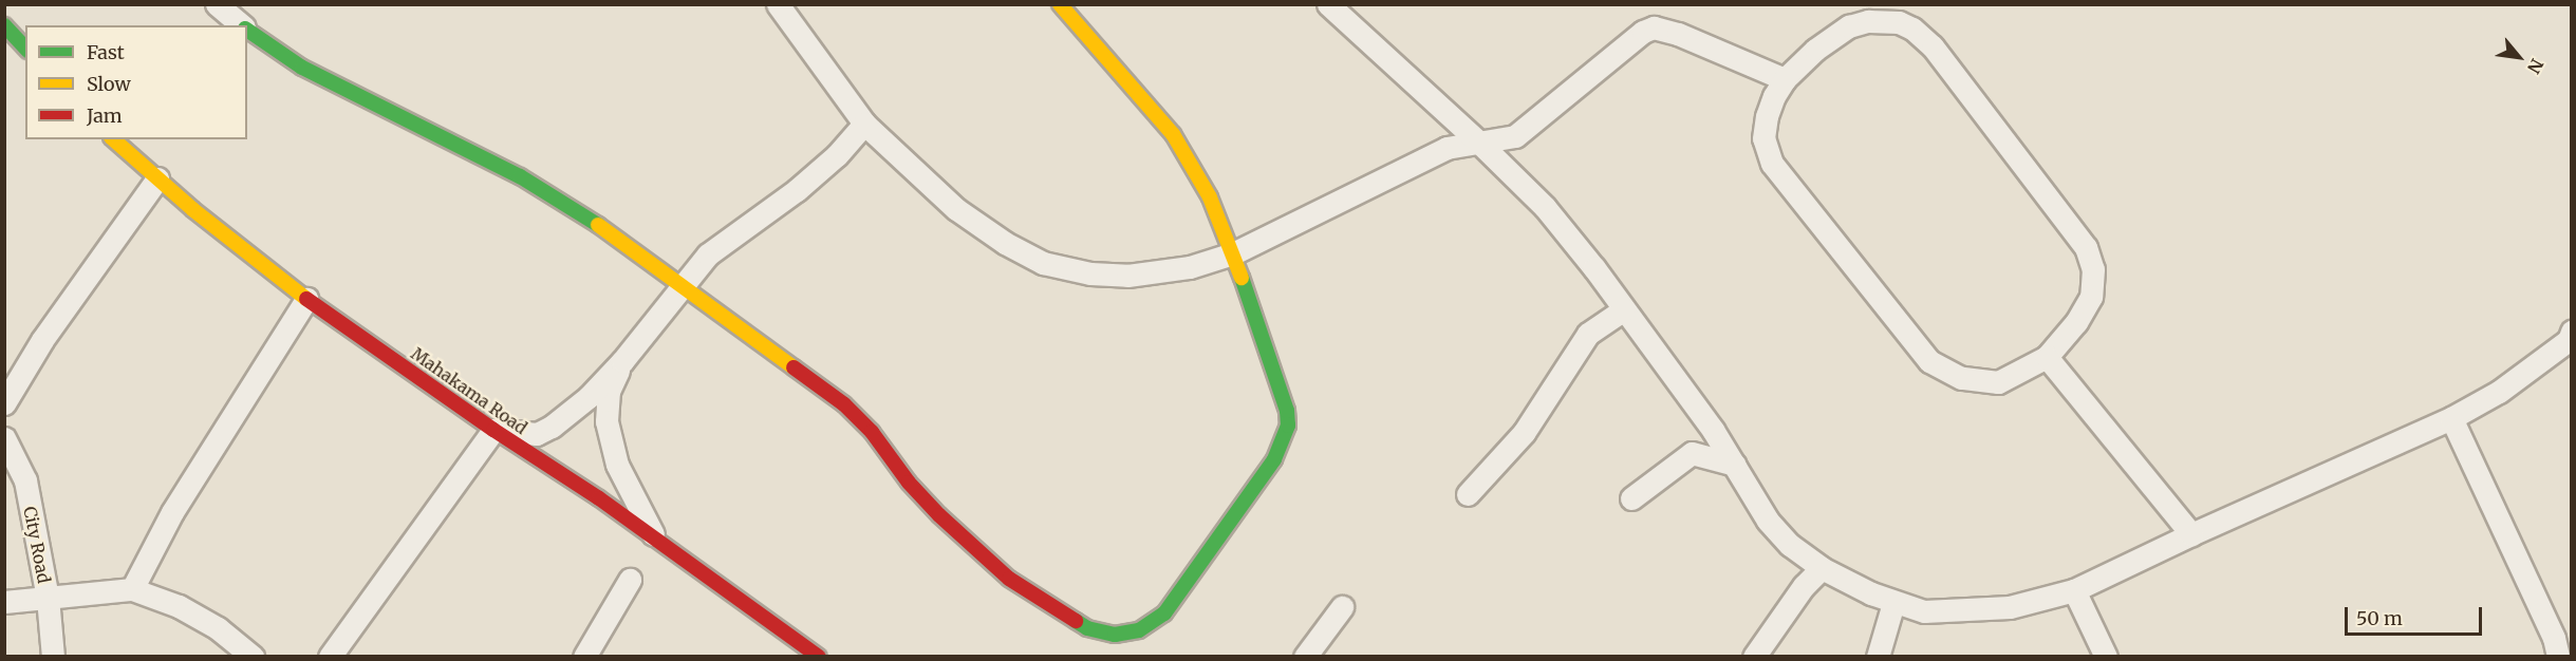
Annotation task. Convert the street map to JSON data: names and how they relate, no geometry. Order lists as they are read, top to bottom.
{
  "streets": {
    "street": ["Mahakama Road", "City Road"]
  },
  "legend": ["Fast", "Slow", "Jam"],
  "scale_bar": "50 m",
  "north": "bottom right"
}
